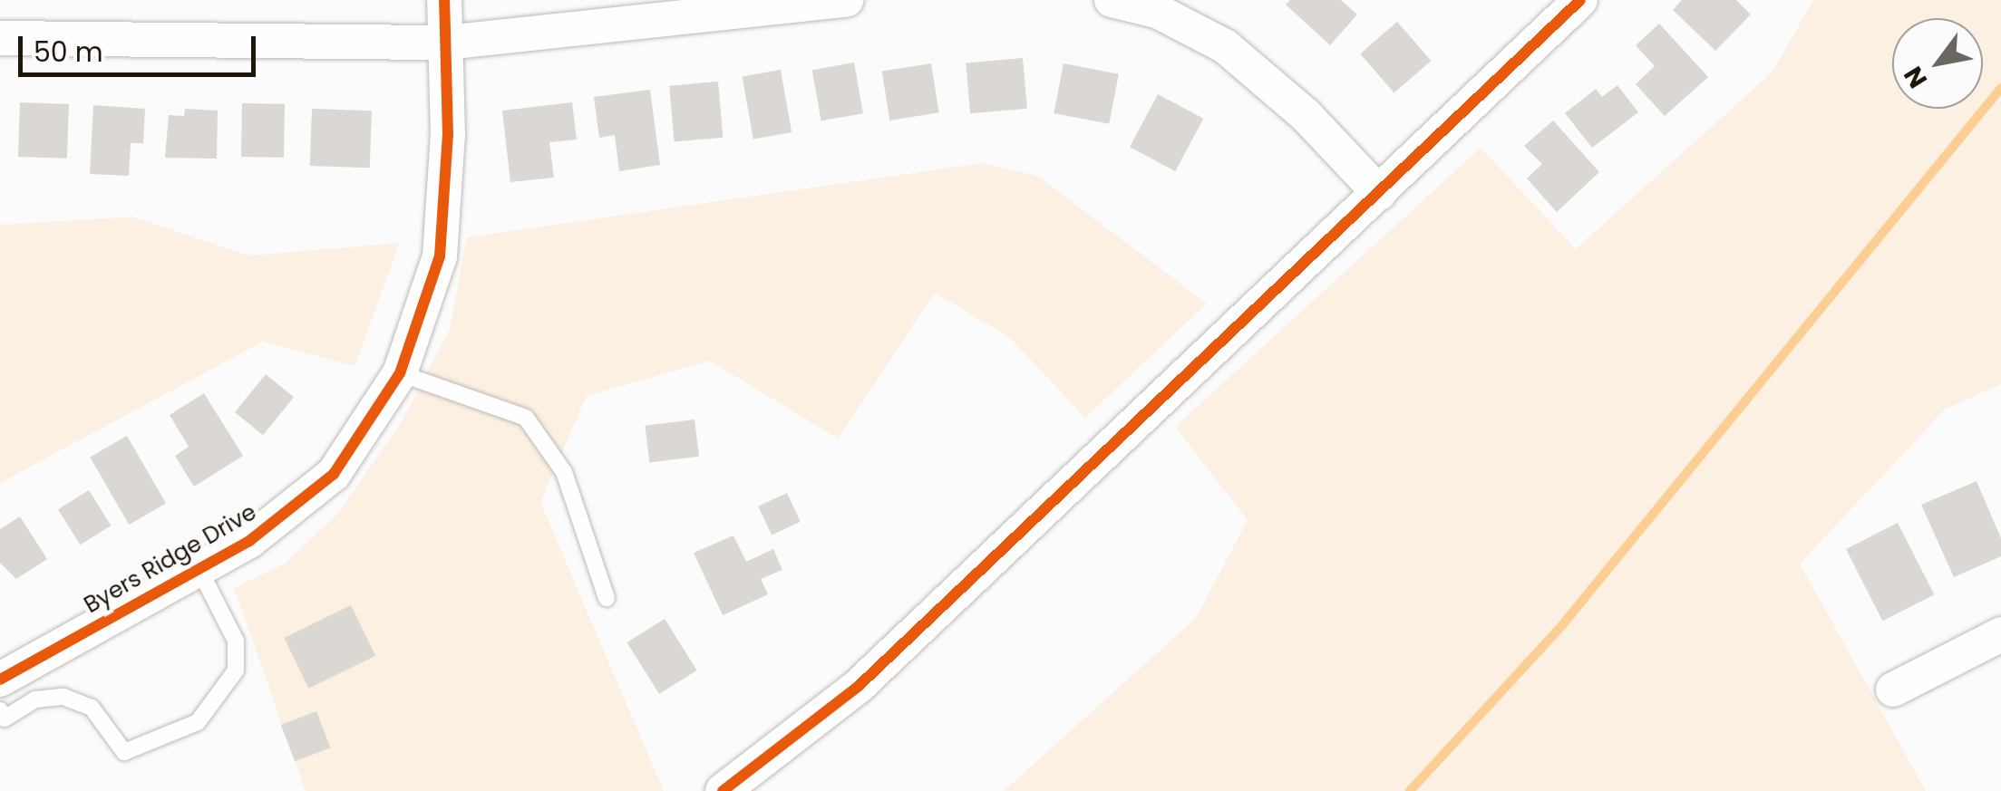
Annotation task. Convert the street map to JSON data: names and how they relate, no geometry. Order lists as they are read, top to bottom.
{
  "streets": {
    "street": ["Byers Ridge Drive"]
  },
  "scale_bar": "50 m",
  "north": "bottom left"
}
